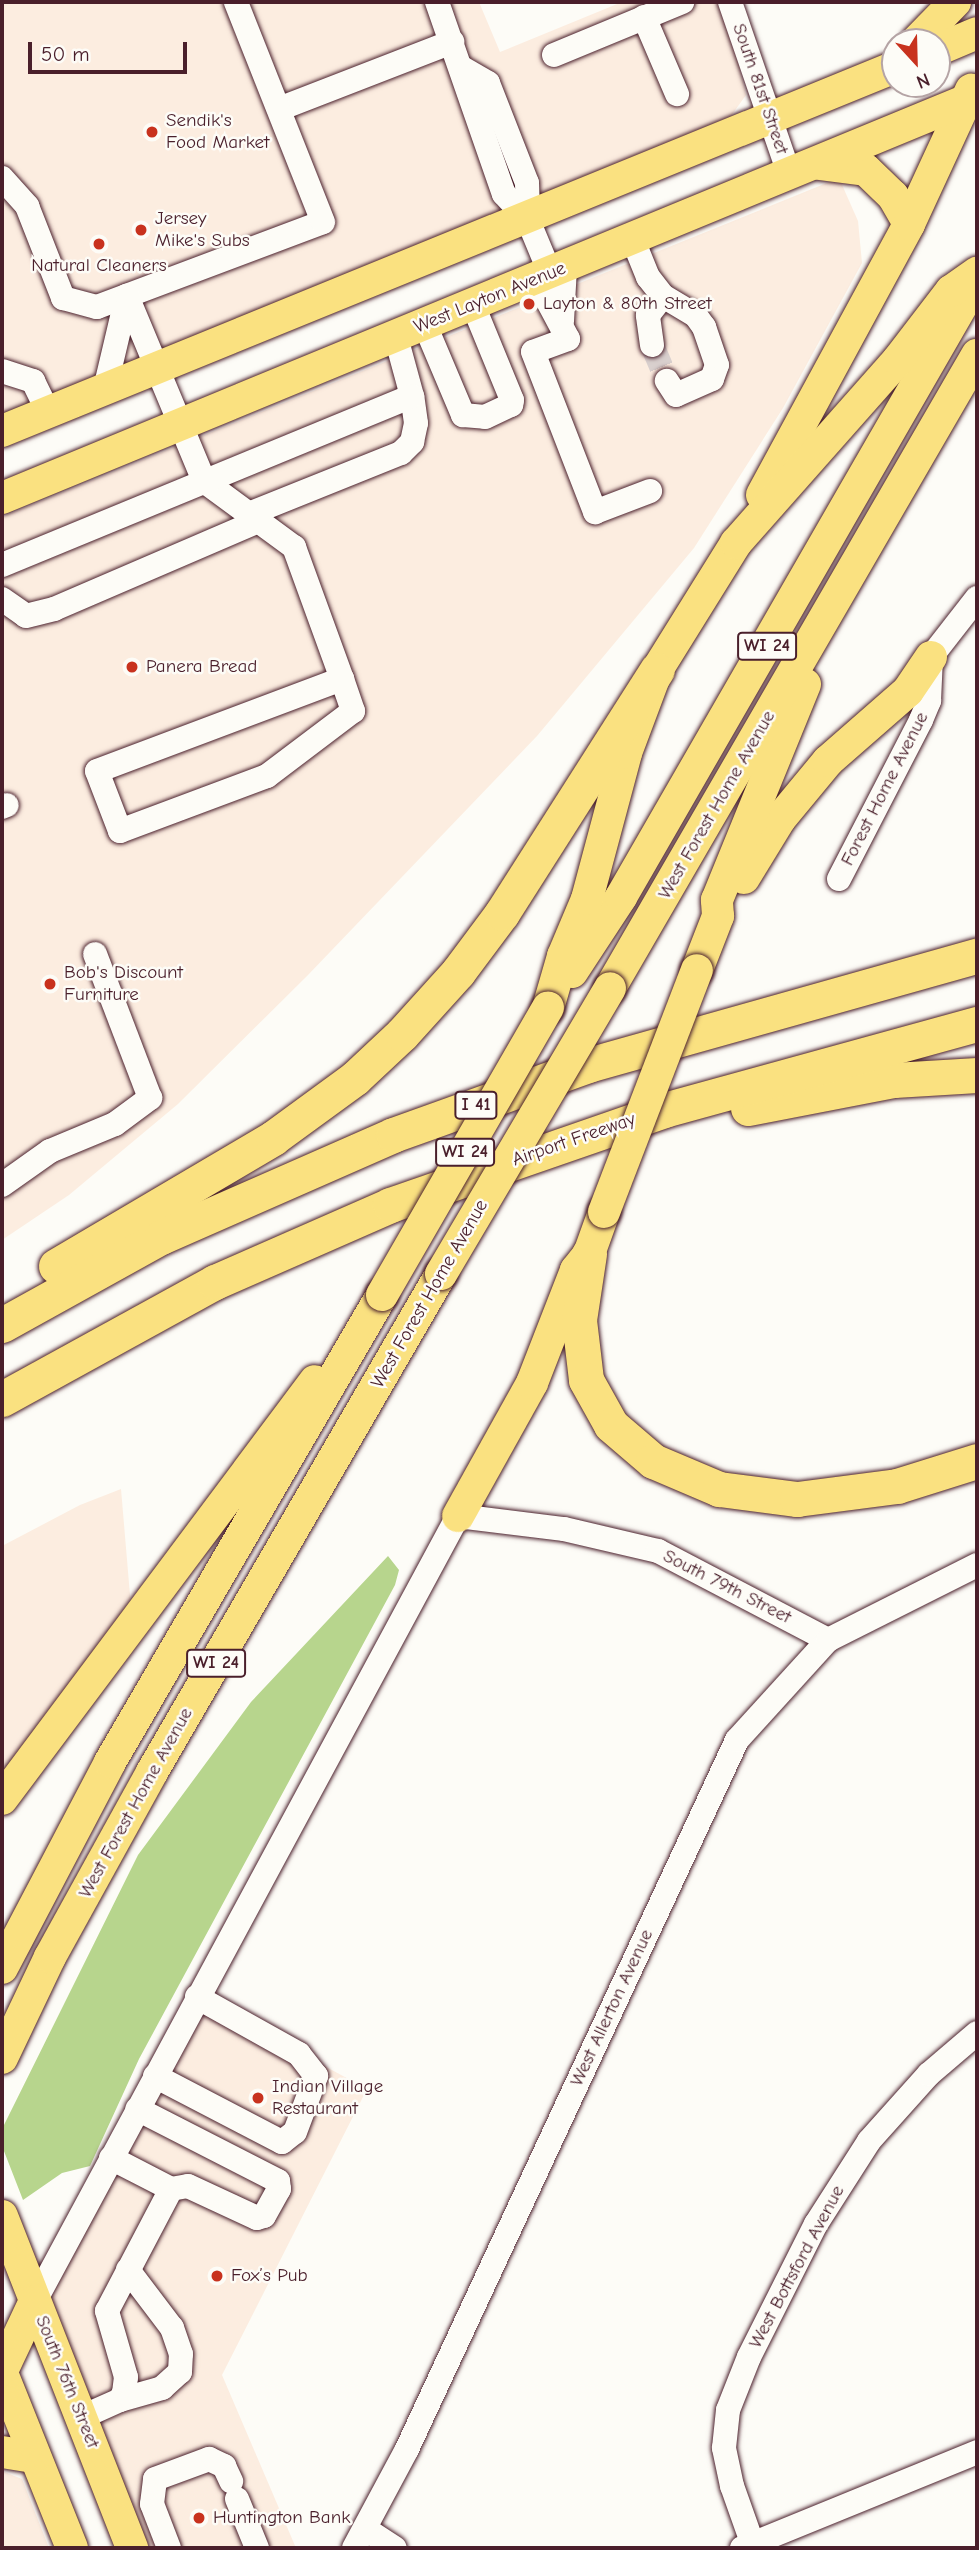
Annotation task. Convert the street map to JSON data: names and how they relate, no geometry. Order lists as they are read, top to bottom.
{
  "streets": {
    "highway": ["I 41", "Airport Freeway"],
    "main road": [
      "West Layton Avenue",
      "WI 24",
      "West Forest Home Avenue",
      "South 76th Street"
    ],
    "street": [
      "South 81st Street",
      "Forest Home Avenue",
      "South 79th Street",
      "West Allerton Avenue",
      "West Bottsford Avenue"
    ]
  },
  "crossings": [
    ["South 81st Street", "West Layton Avenue"],
    ["South 79th Street", "West Allerton Avenue"]
  ],
  "places": [
    "Sendik's Food Market",
    "Jersey Mike's Subs",
    "Natural Cleaners",
    "Layton & 80th Street",
    "Panera Bread",
    "Bob's Discount Furniture",
    "Indian Village Restaurant",
    "Fox’s Pub",
    "Huntington Bank"
  ],
  "scale_bar": "50 m",
  "north": "bottom"
}
